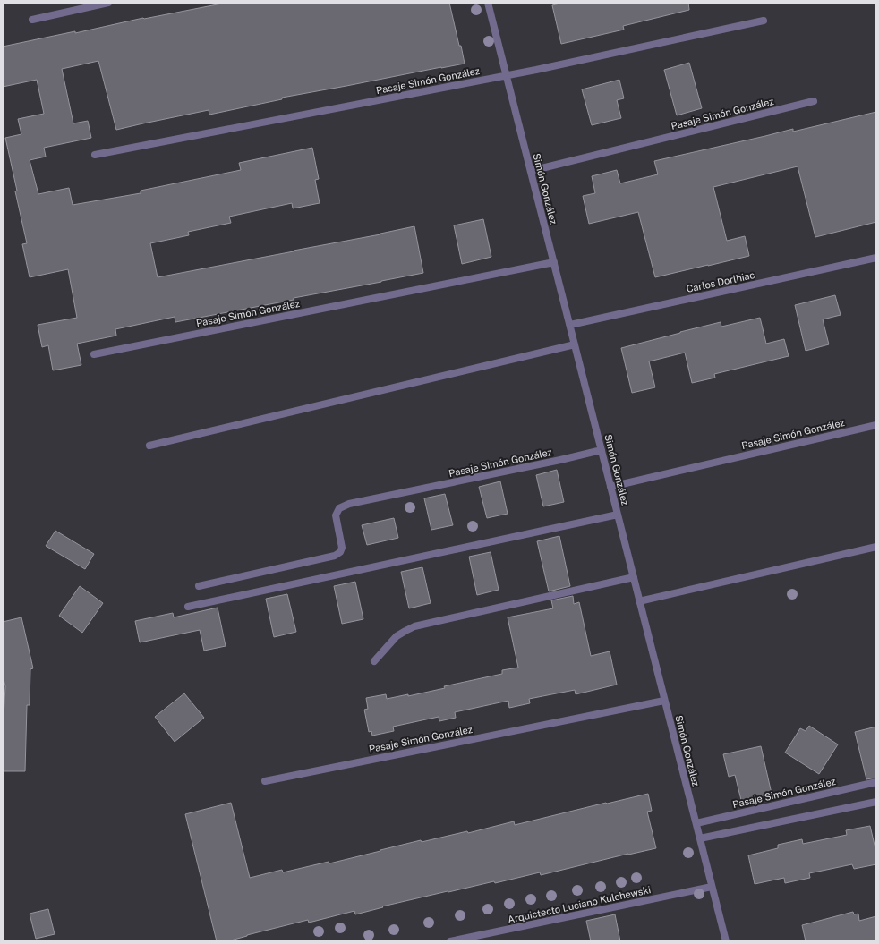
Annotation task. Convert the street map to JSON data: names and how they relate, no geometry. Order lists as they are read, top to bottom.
{
  "streets": {
    "street": [
      "Pasaje Simón González",
      "Simón González",
      "Carlos Dorlhiac",
      "Arquictecto Luciano Kulchewski"
    ]
  },
  "crossings": [
    ["Pasaje Simón González", "Simón González"],
    ["Simón González", "Carlos Dorlhiac"],
    ["Simón González", "Arquictecto Luciano Kulchewski"]
  ]
}
